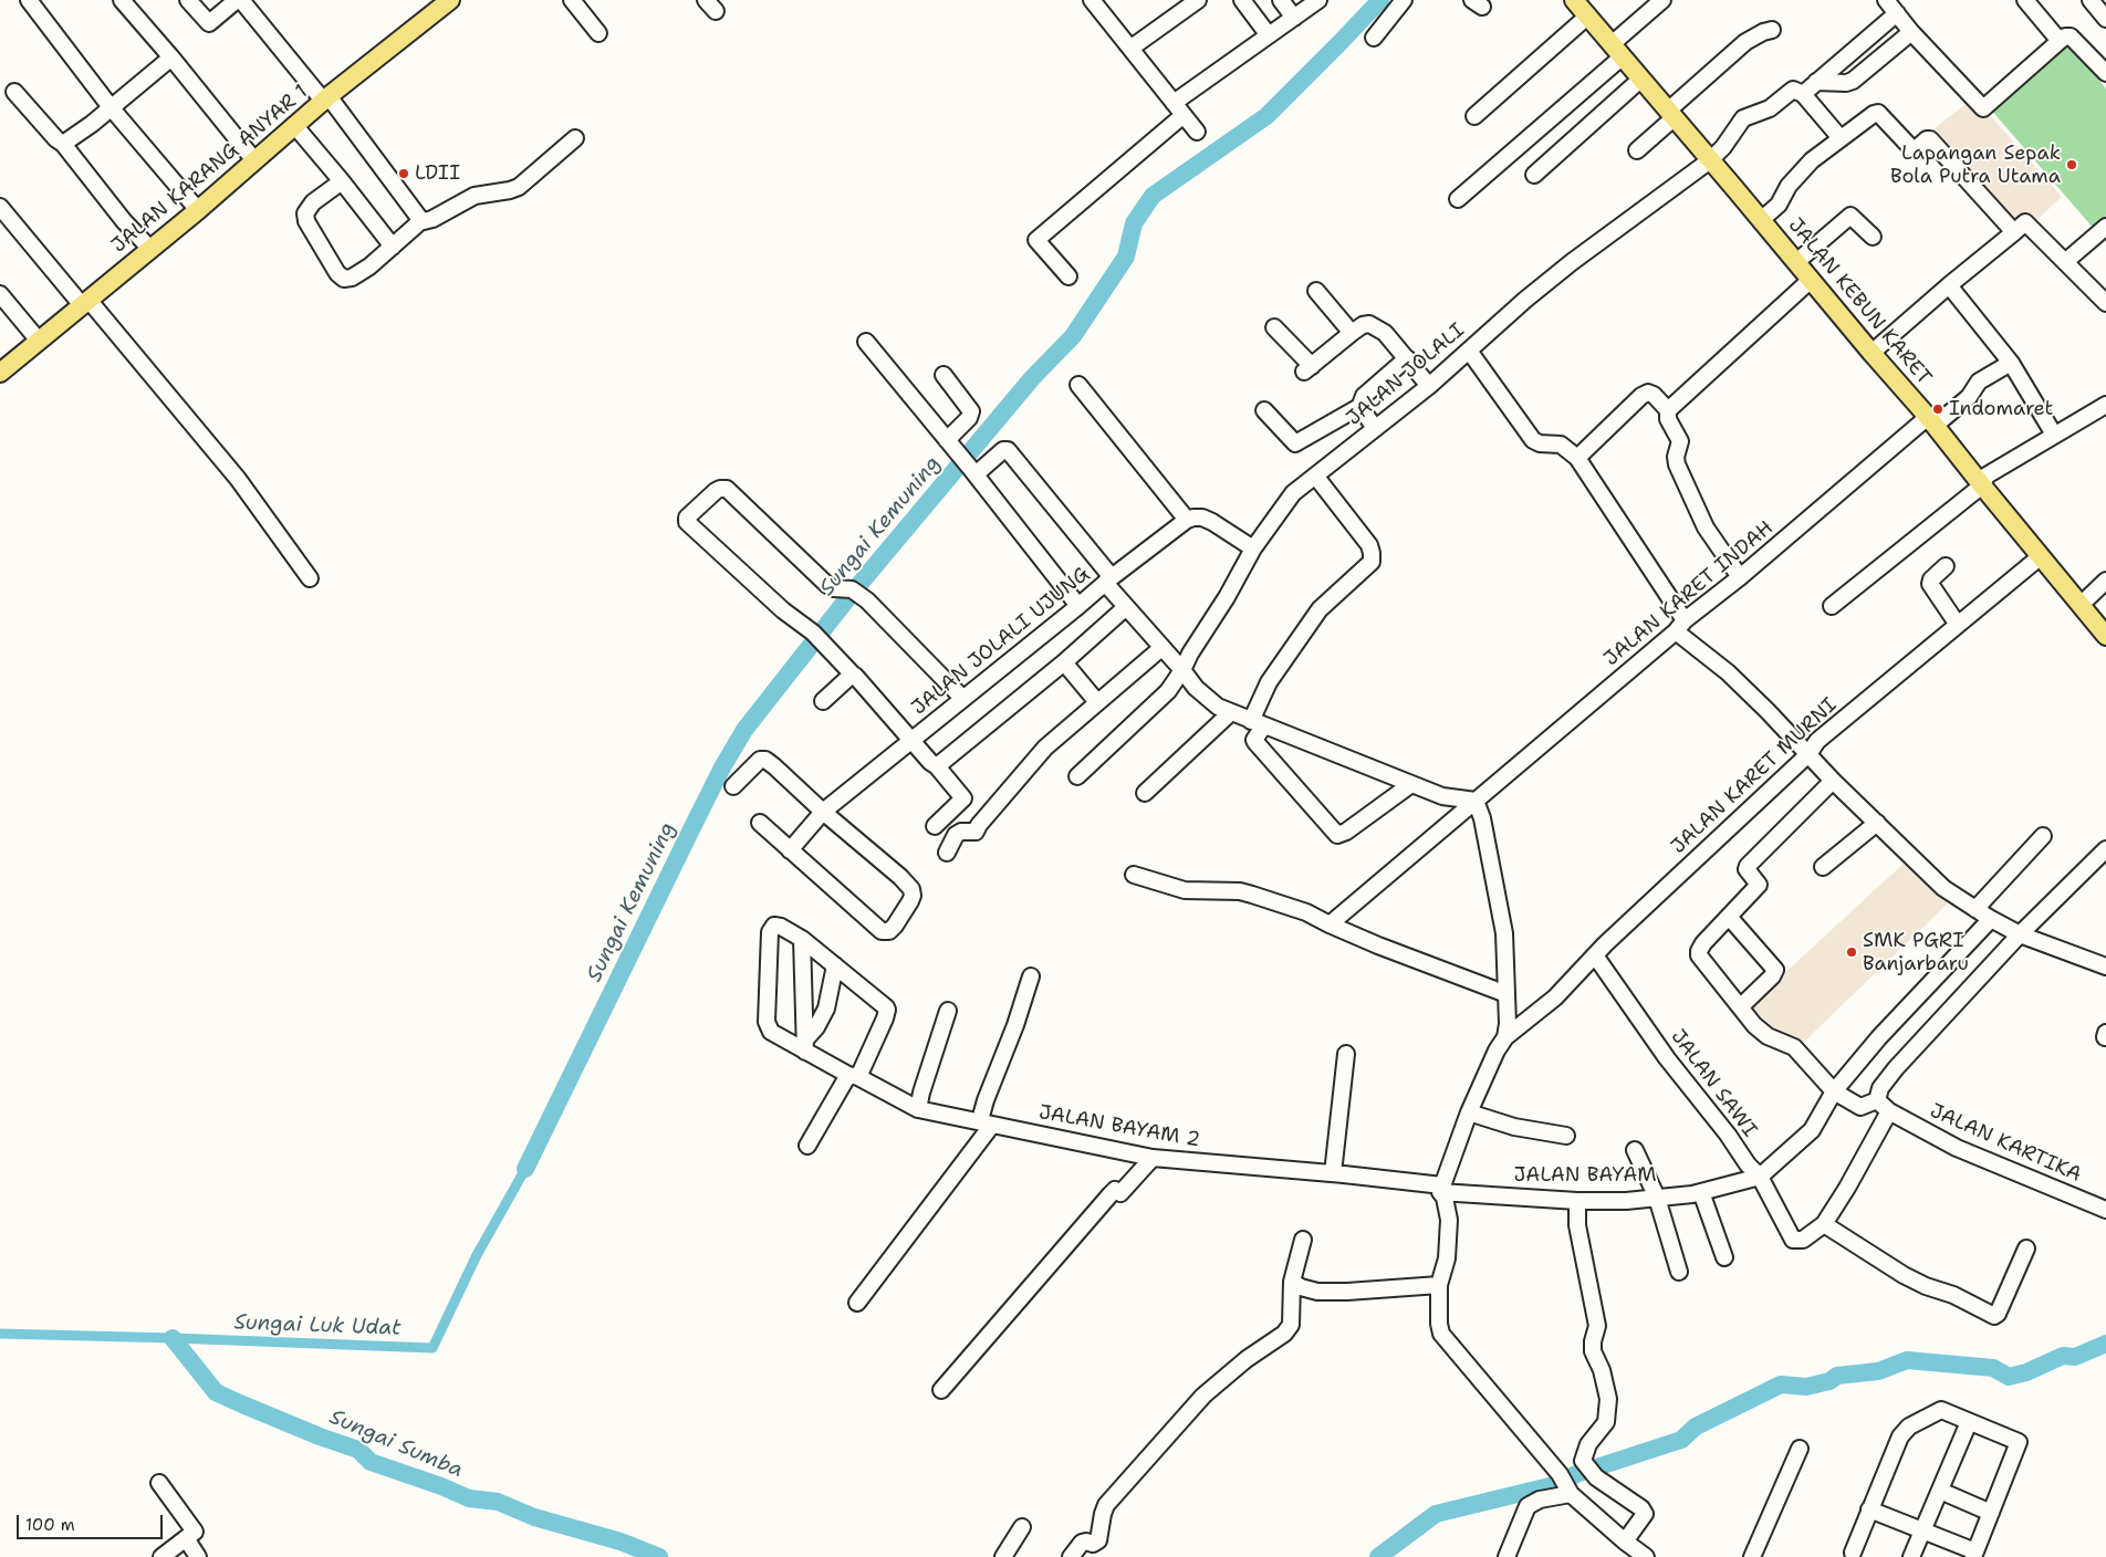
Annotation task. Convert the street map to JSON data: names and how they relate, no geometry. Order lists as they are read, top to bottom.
{
  "streets": {
    "main road": ["JALAN KARANG ANYAR 1", "JALAN KEBUN KARET"],
    "street": [
      "JALAN JOLALI",
      "JALAN KARET INDAH",
      "JALAN JOLALI UJUNG",
      "JALAN KARET MURNI",
      "JALAN SAWI",
      "JALAN BAYAM 2",
      "JALAN KARTIKA",
      "JALAN BAYAM"
    ]
  },
  "crossings": [
    ["JALAN KEBUN KARET", "JALAN JOLALI"],
    ["JALAN KEBUN KARET", "JALAN KARET INDAH"],
    ["JALAN KEBUN KARET", "JALAN KARET MURNI"],
    ["JALAN KARET MURNI", "JALAN SAWI"],
    ["JALAN SAWI", "JALAN BAYAM"],
    ["JALAN BAYAM 2", "JALAN BAYAM"]
  ],
  "water": ["Sungai Kemuning", "Sungai Luk Udat", "Sungai Sumba"],
  "places": [
    "Lapangan Sepak Bola Putra Utama",
    "LDII",
    "Indomaret",
    "SMK PGRI Banjarbaru"
  ],
  "scale_bar": "100 m"
}
